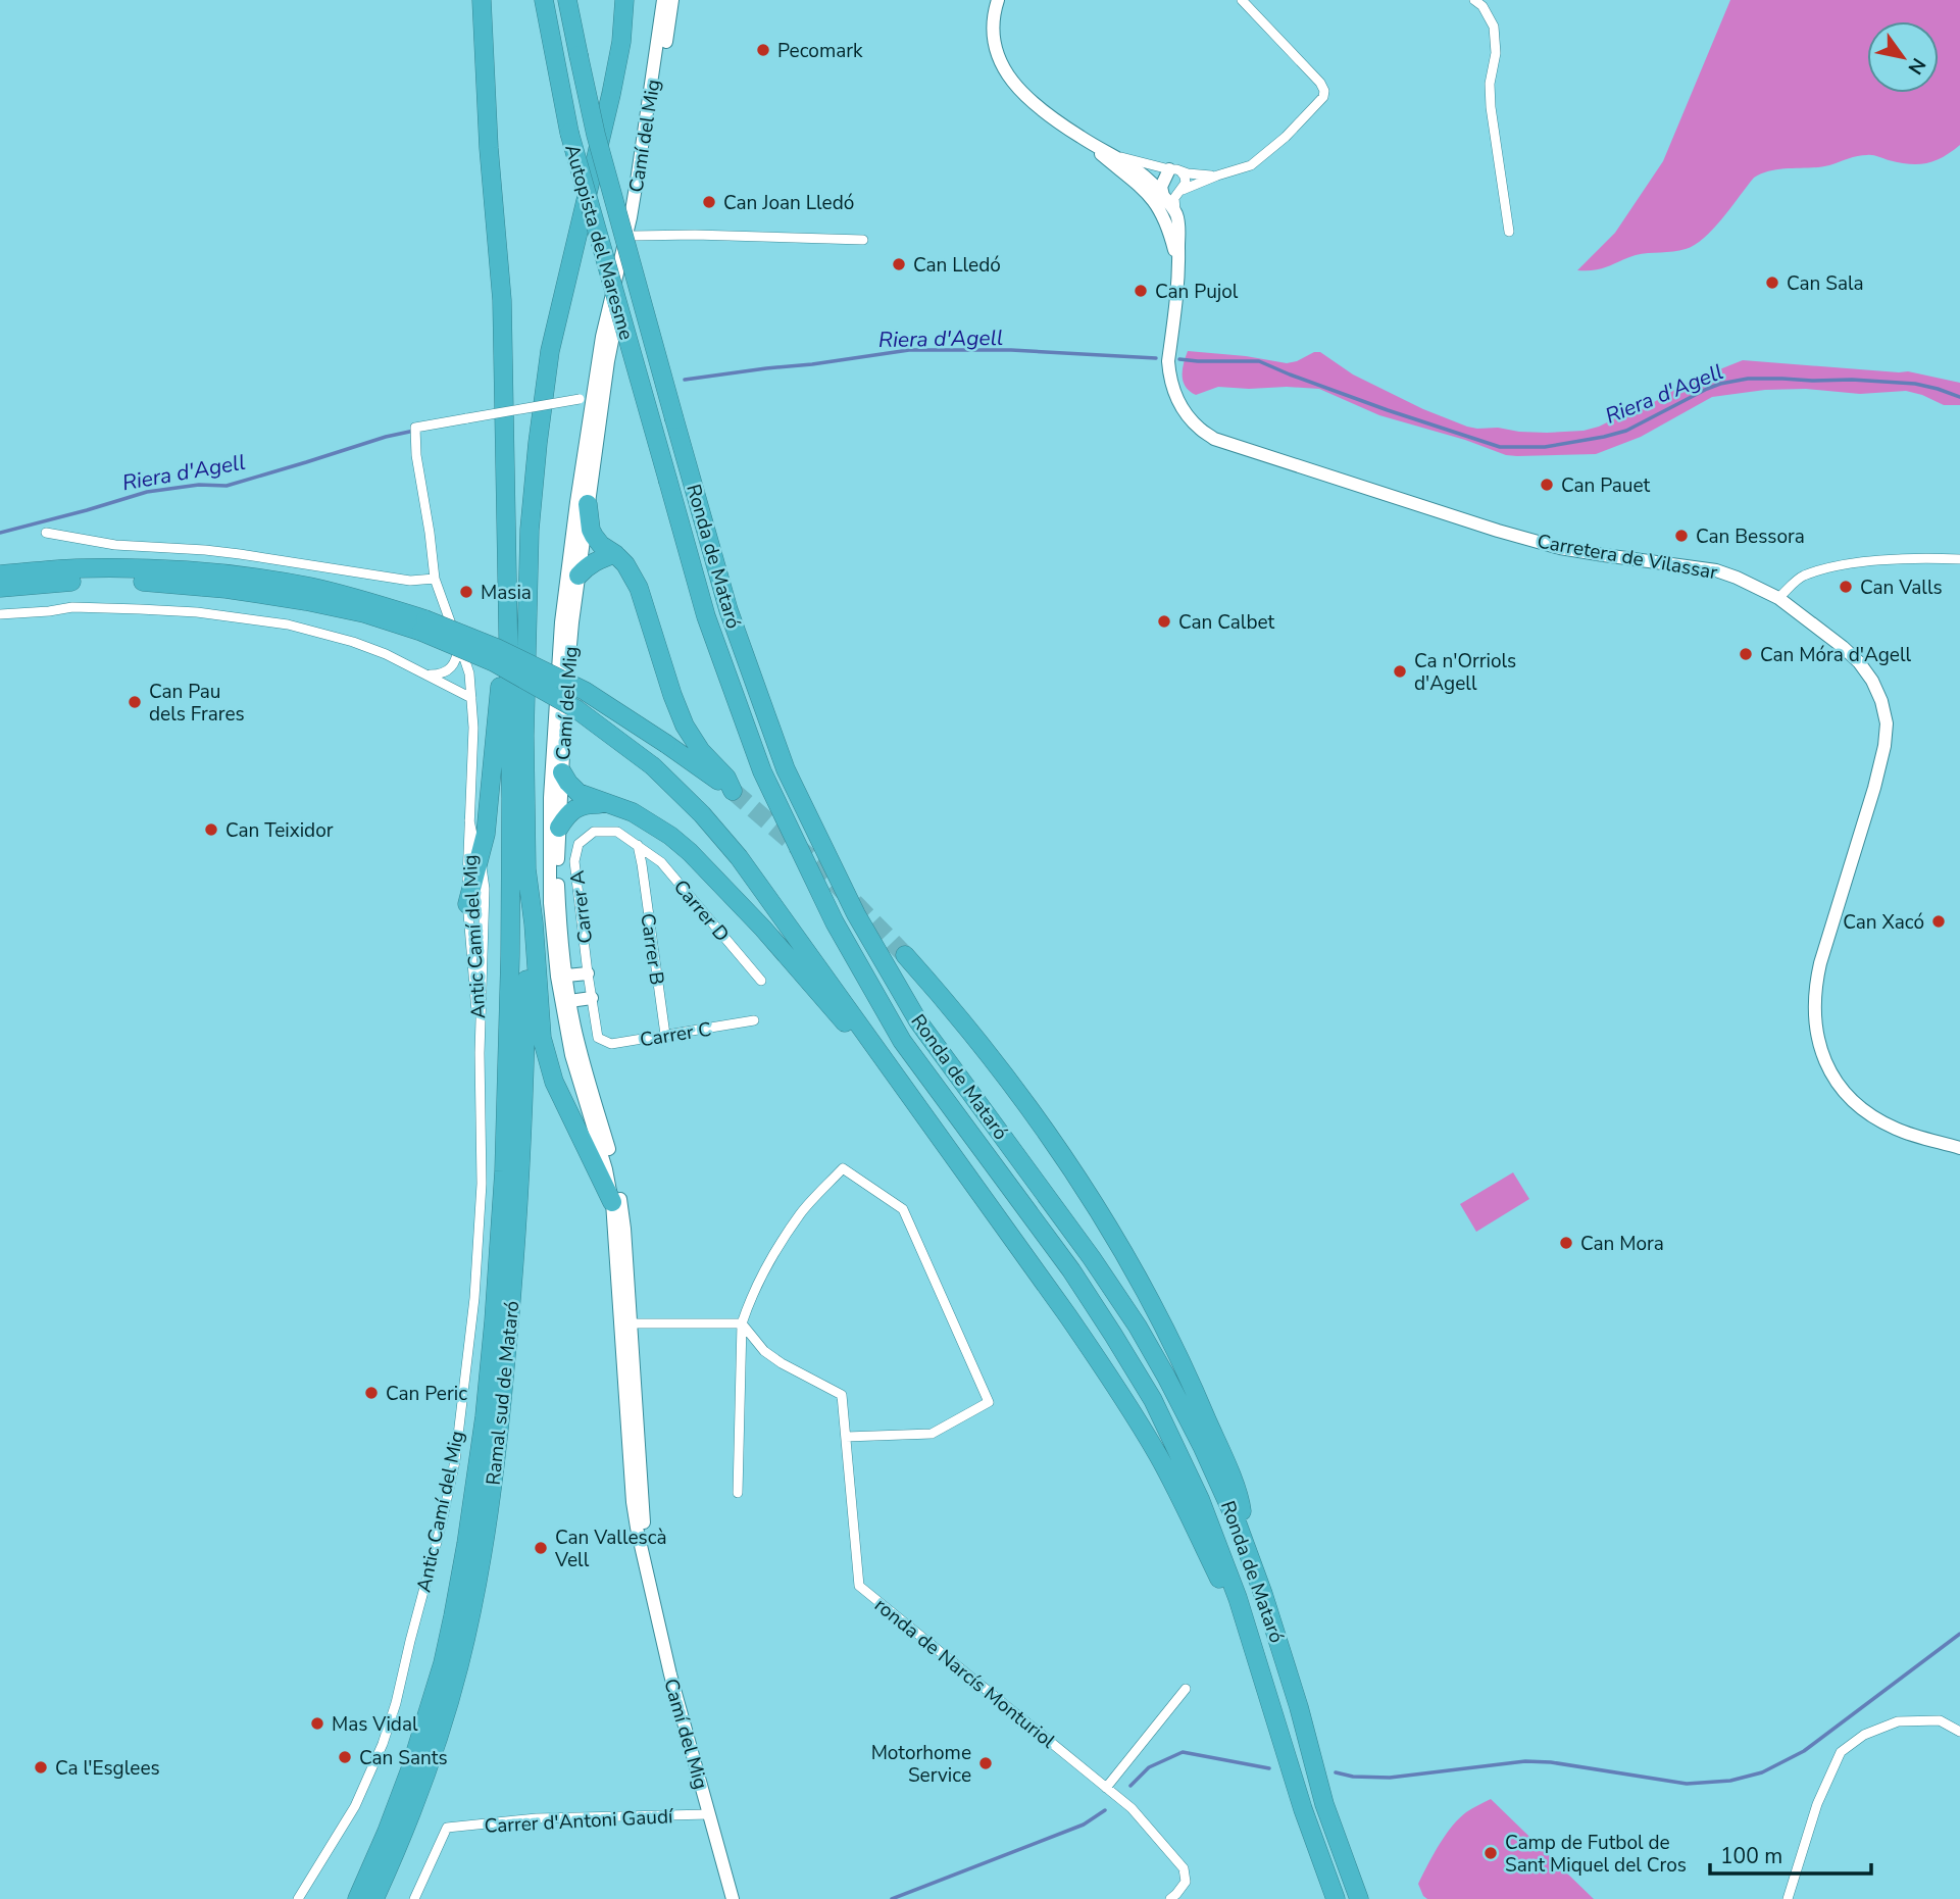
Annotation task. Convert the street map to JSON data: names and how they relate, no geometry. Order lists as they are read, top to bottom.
{
  "streets": {
    "highway": ["Autopista del Maresme", "Ronda de Mataró", "Ramal sud de Mataró"],
    "street": [
      "Camí del Mig",
      "Carretera de Vilassar",
      "Carrer A",
      "Carrer D",
      "Antic Camí del Mig",
      "Carrer B",
      "Carrer C",
      "ronda de Narcís Monturiol",
      "Carrer d'Antoni Gaudí"
    ]
  },
  "crossings": [
    ["Camí del Mig", "Antic Camí del Mig"],
    ["Camí del Mig", "Carrer d'Antoni Gaudí"],
    ["Autopista del Maresme", "Ronda de Mataró"],
    ["Carrer A", "Carrer D"],
    ["Carrer A", "Carrer B"],
    ["Carrer A", "Carrer C"],
    ["Carrer D", "Carrer B"],
    ["Carrer B", "Carrer C"]
  ],
  "water": ["Riera d'Agell"],
  "places": [
    "Pecomark",
    "Can Joan Lledó",
    "Can Lledó",
    "Can Sala",
    "Can Pujol",
    "Can Pauet",
    "Can Bessora",
    "Can Valls",
    "Masia",
    "Can Calbet",
    "Can Móra d'Agell",
    "Ca n'Orriols d'Agell",
    "Can Pau dels Frares",
    "Can Teixidor",
    "Can Xacó",
    "Can Mora",
    "Can Peric",
    "Can Vallescà Vell",
    "Mas Vidal",
    "Can Sants",
    "Motorhome Service",
    "Ca l'Esglees",
    "Camp de Futbol de Sant Miquel del Cros"
  ],
  "scale_bar": "100 m",
  "north": "bottom right"
}
